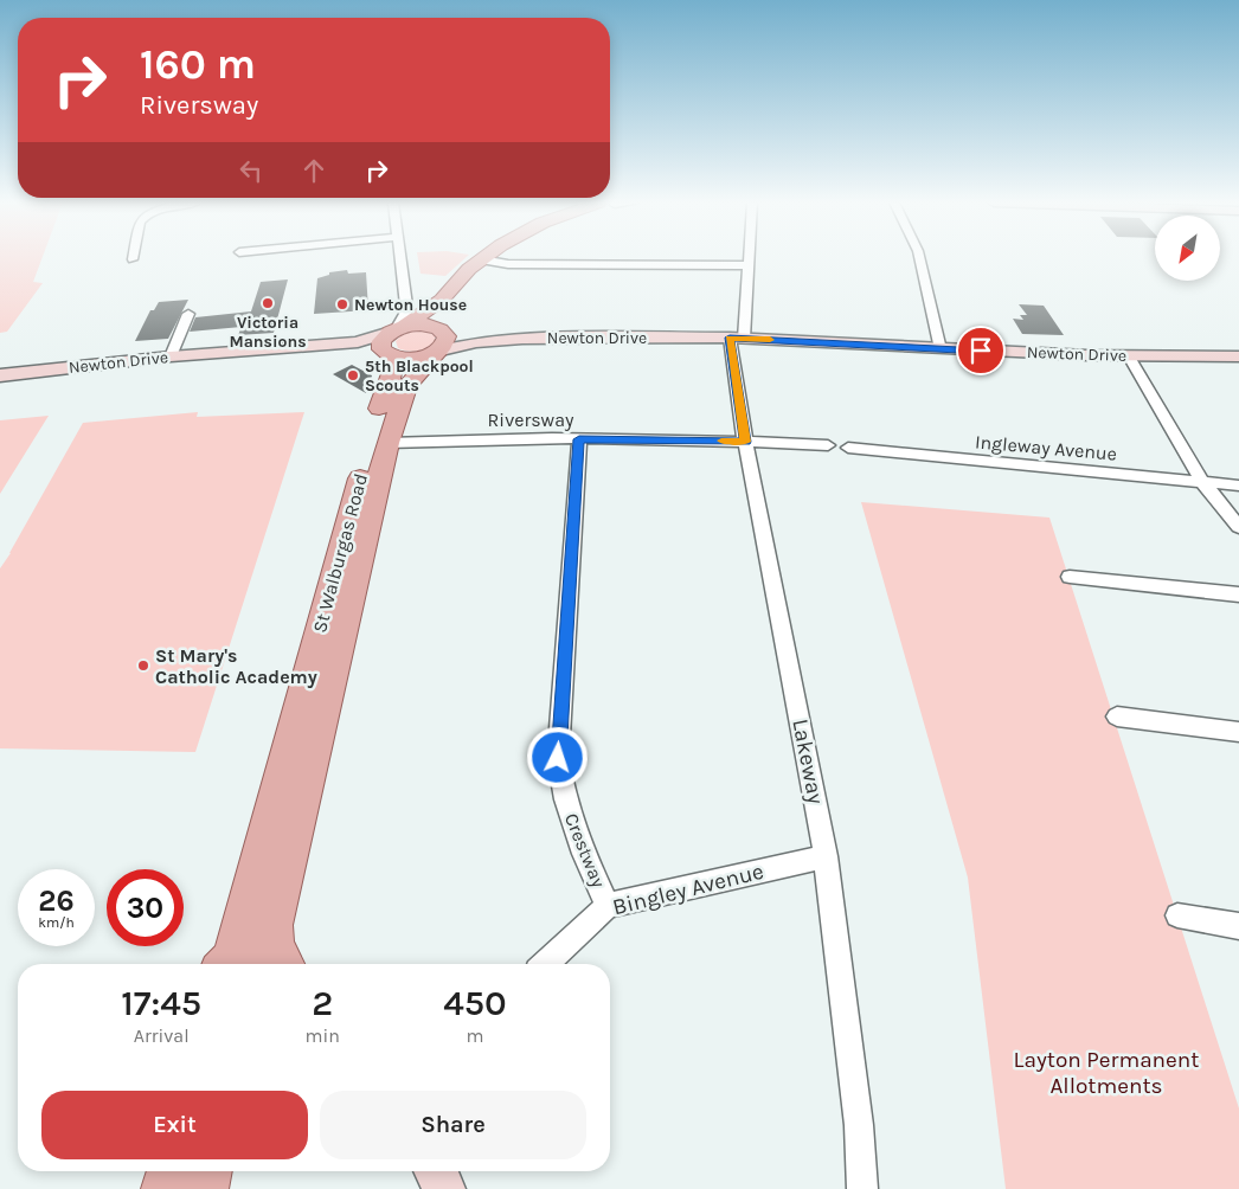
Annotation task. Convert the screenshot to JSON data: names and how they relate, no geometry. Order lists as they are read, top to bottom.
{
  "streets": {
    "main road": ["Newton Drive", "St Walburgas Road"],
    "street": [
      "Riversway",
      "Ingleway Avenue",
      "Lakeway",
      "Crestway",
      "Bingley Avenue"
    ]
  },
  "crossings": [
    ["Newton Drive", "St Walburgas Road"],
    ["Newton Drive", "Lakeway"],
    ["Riversway", "St Walburgas Road"],
    ["Riversway", "Lakeway"],
    ["Riversway", "Crestway"],
    ["Lakeway", "Bingley Avenue"],
    ["Crestway", "Bingley Avenue"]
  ],
  "parks": ["Layton Permanent Allotments"],
  "places": [
    "Victoria Mansions",
    "Newton House",
    "5th Blackpool Scouts",
    "St Mary's Catholic Academy"
  ],
  "north": "bottom left",
  "page": {
    "turn": ["160 m", "Riversway"],
    "speed": "26 km/h",
    "limit": "30",
    "eta": [
      "17:45",
      "Arrival",
      "2",
      "min",
      "450",
      "m"
    ],
    "buttons": ["Exit", "Share"]
  }
}
